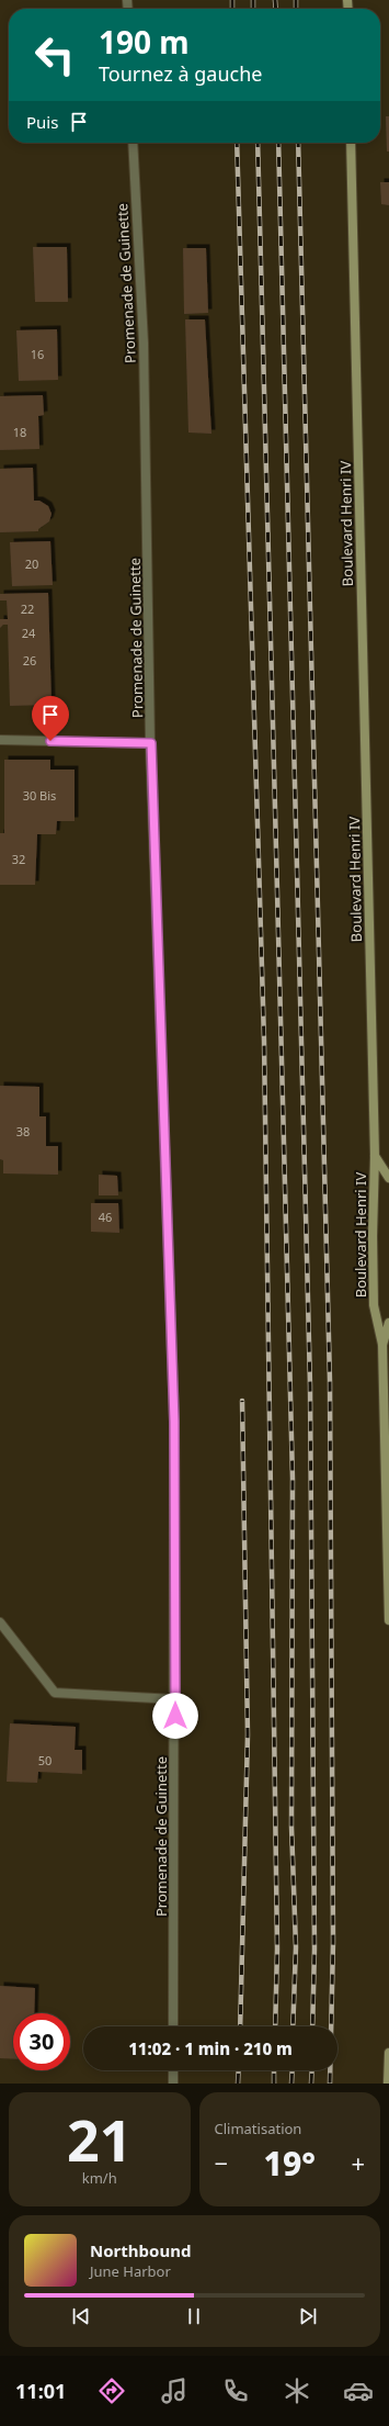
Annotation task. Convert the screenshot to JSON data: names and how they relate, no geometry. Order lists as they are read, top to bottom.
{
  "streets": {
    "street": ["Promenade de Guinette", "Boulevard Henri IV"]
  },
  "house_numbers": [
    "16",
    "18",
    "20",
    "22",
    "24",
    "26",
    "30 Bis",
    "32",
    "38",
    "46",
    "50"
  ],
  "page": {
    "turn": ["190 m", "Tournez à gauche"],
    "then": "Puis",
    "limit": "30",
    "trip": "11:02 · 1 min · 210 m",
    "tile": [
      ["21", "km/h"],
      "Climatisation"
    ],
    "heat": ["−", "19°", "+"],
    "song": ["Northbound", "June Harbor"],
    "tabs": "11:01"
  }
}
